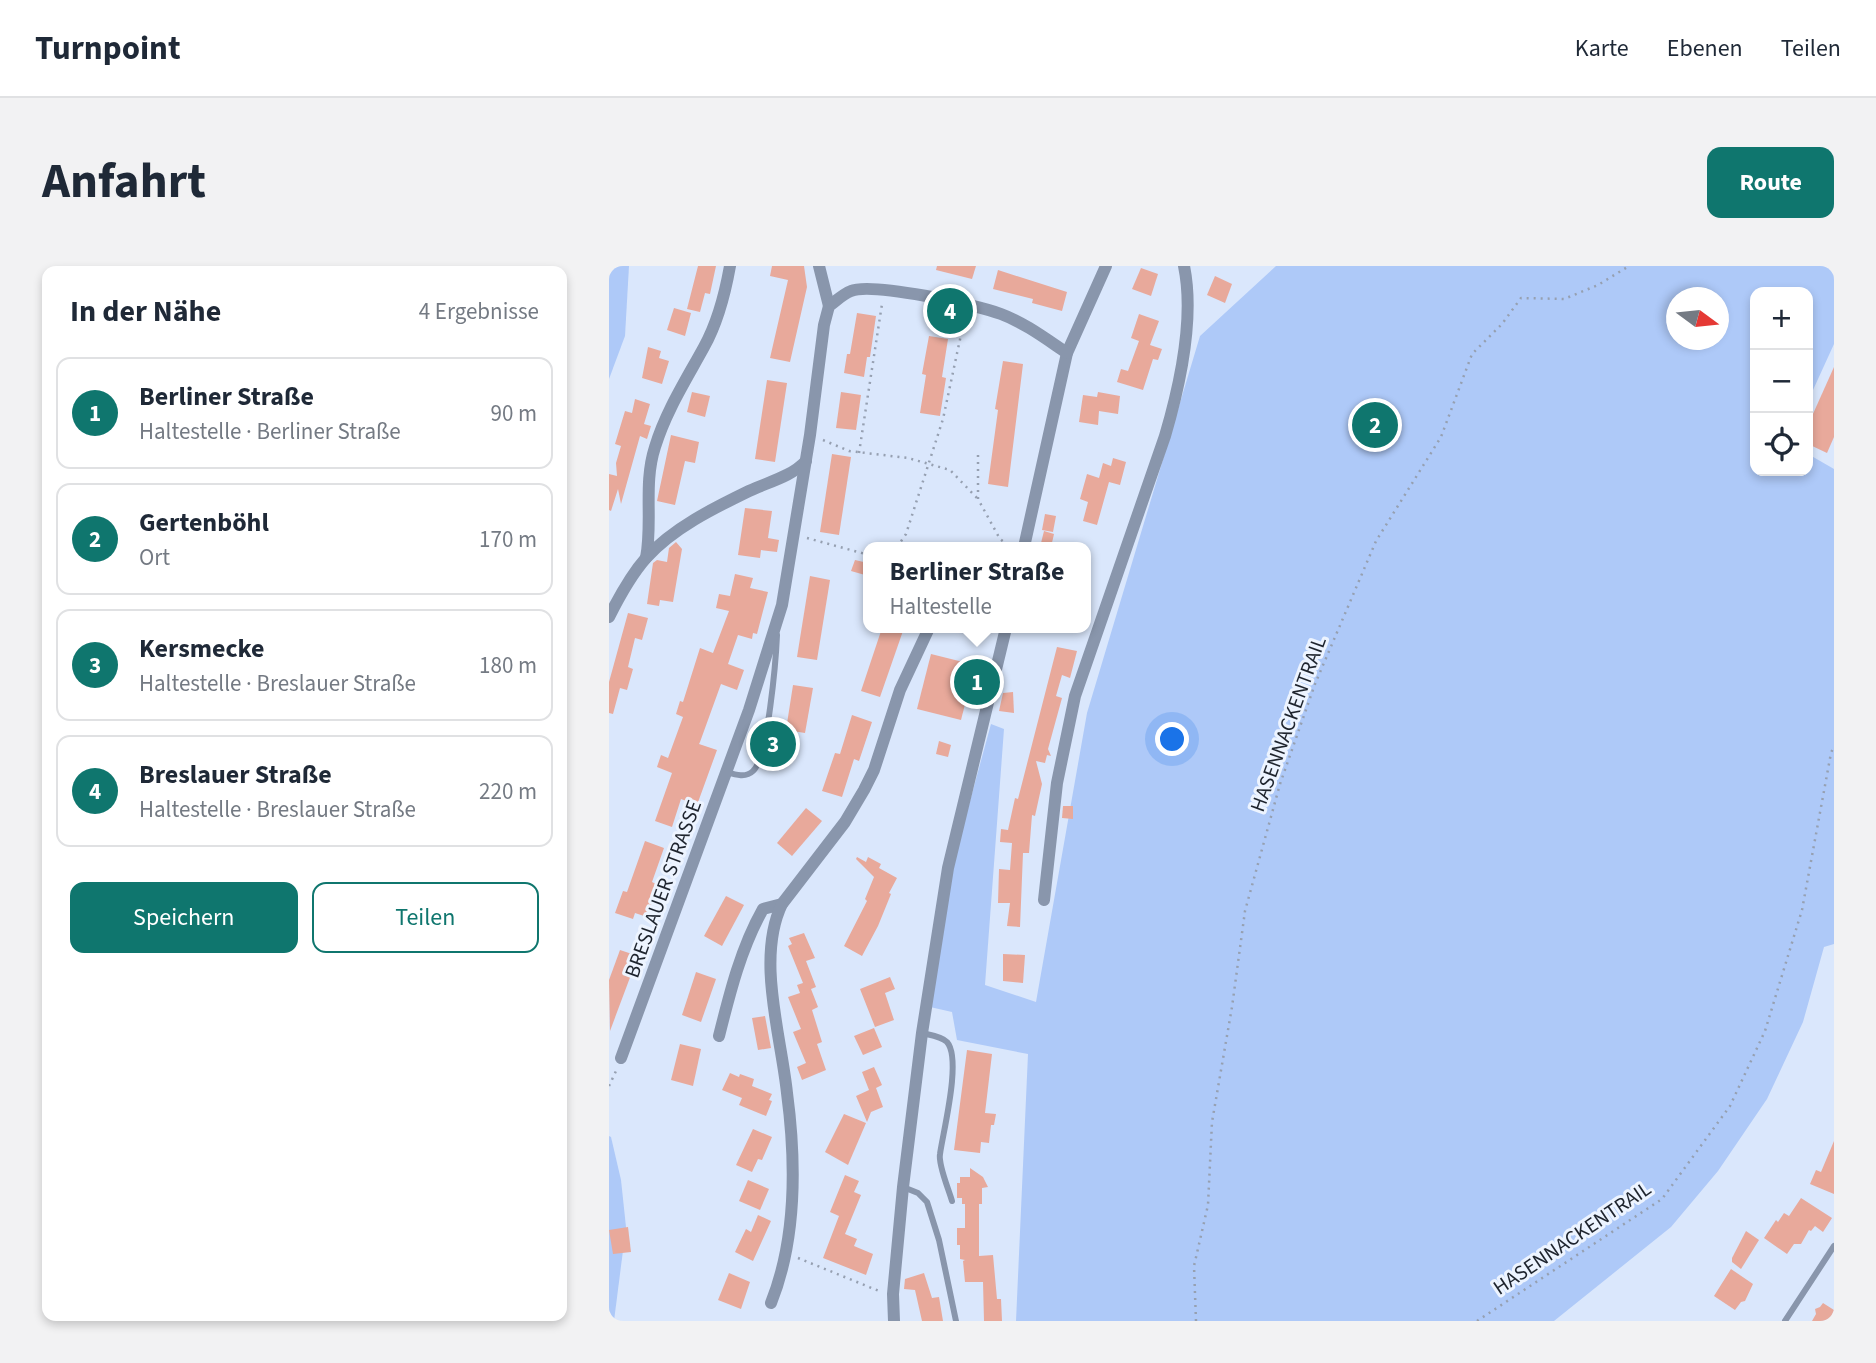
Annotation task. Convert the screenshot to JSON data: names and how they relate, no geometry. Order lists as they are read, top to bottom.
{
  "streets": {
    "street": ["BRESLAUER STRASSE"],
    "path": ["HASENNACKENTRAIL"]
  },
  "north": "right",
  "page": {
    "header": "Turnpoint",
    "nav": ["Karte", "Ebenen", "Teilen"],
    "title": "Anfahrt",
    "buttons": [
      "Route",
      ["Speichern", "Teilen"]
    ],
    "heading": ["In der Nähe", "4 Ergebnisse"],
    "pins": [
      "4",
      "2",
      "1",
      "3"
    ],
    "map_buttons": ["+", "−"],
    "list": [
      {
        "mark": "1",
        "name": "Berliner Straße",
        "note": "Haltestelle · Berliner Straße",
        "value": "90 m"
      },
      {
        "mark": "2",
        "name": "Gertenböhl",
        "note": "Ort",
        "value": "170 m"
      },
      {
        "mark": "3",
        "name": "Kersmecke",
        "note": "Haltestelle · Breslauer Straße",
        "value": "180 m"
      },
      {
        "mark": "4",
        "name": "Breslauer Straße",
        "note": "Haltestelle · Breslauer Straße",
        "value": "220 m"
      }
    ],
    "popup": ["Berliner Straße", "Haltestelle"]
  }
}
